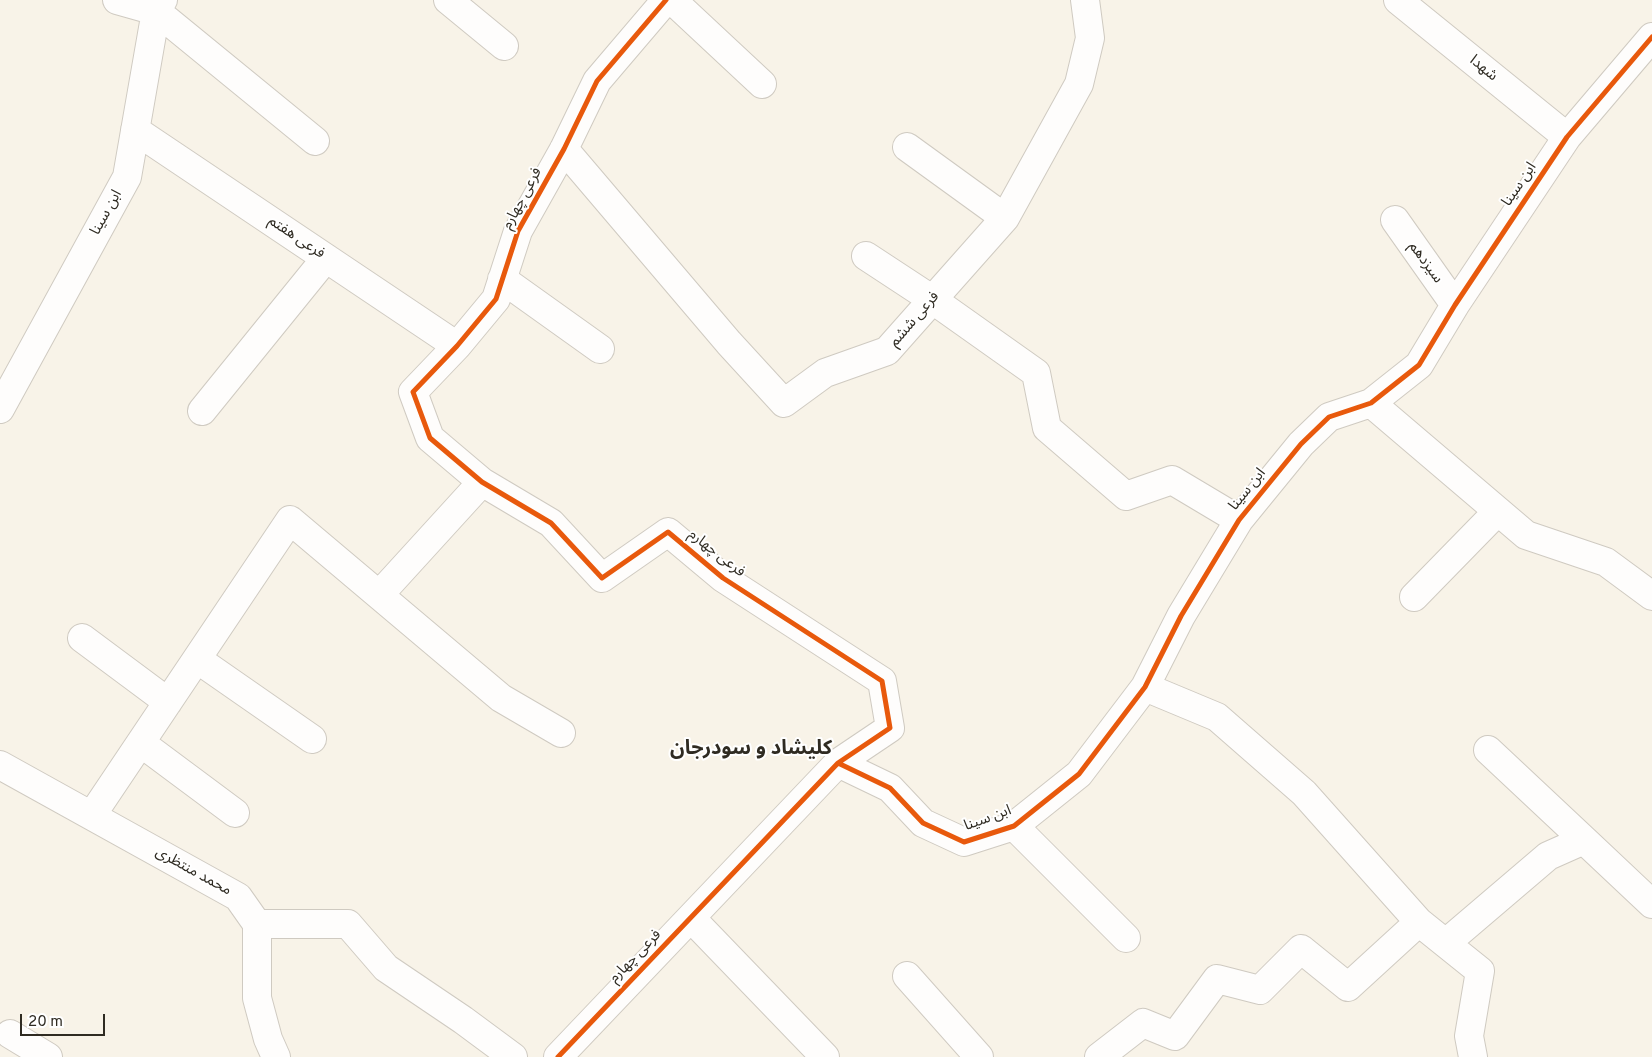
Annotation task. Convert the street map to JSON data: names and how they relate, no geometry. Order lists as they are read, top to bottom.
{
  "streets": {
    "street": [
      "شهدا",
      "ابن سینا",
      "فرعی چهارم",
      "فرعی هفتم",
      "سیزدهم",
      "فرعی ششم",
      "محمد منتظری"
    ]
  },
  "crossings": [
    ["شهدا", "ابن سینا"],
    ["ابن سینا", "فرعی چهارم"],
    ["ابن سینا", "فرعی هفتم"],
    ["ابن سینا", "سیزدهم"],
    ["فرعی چهارم", "فرعی هفتم"],
    ["فرعی چهارم", "فرعی ششم"]
  ],
  "districts": ["کلیشاد و سودرجان"],
  "scale_bar": "20 m"
}
